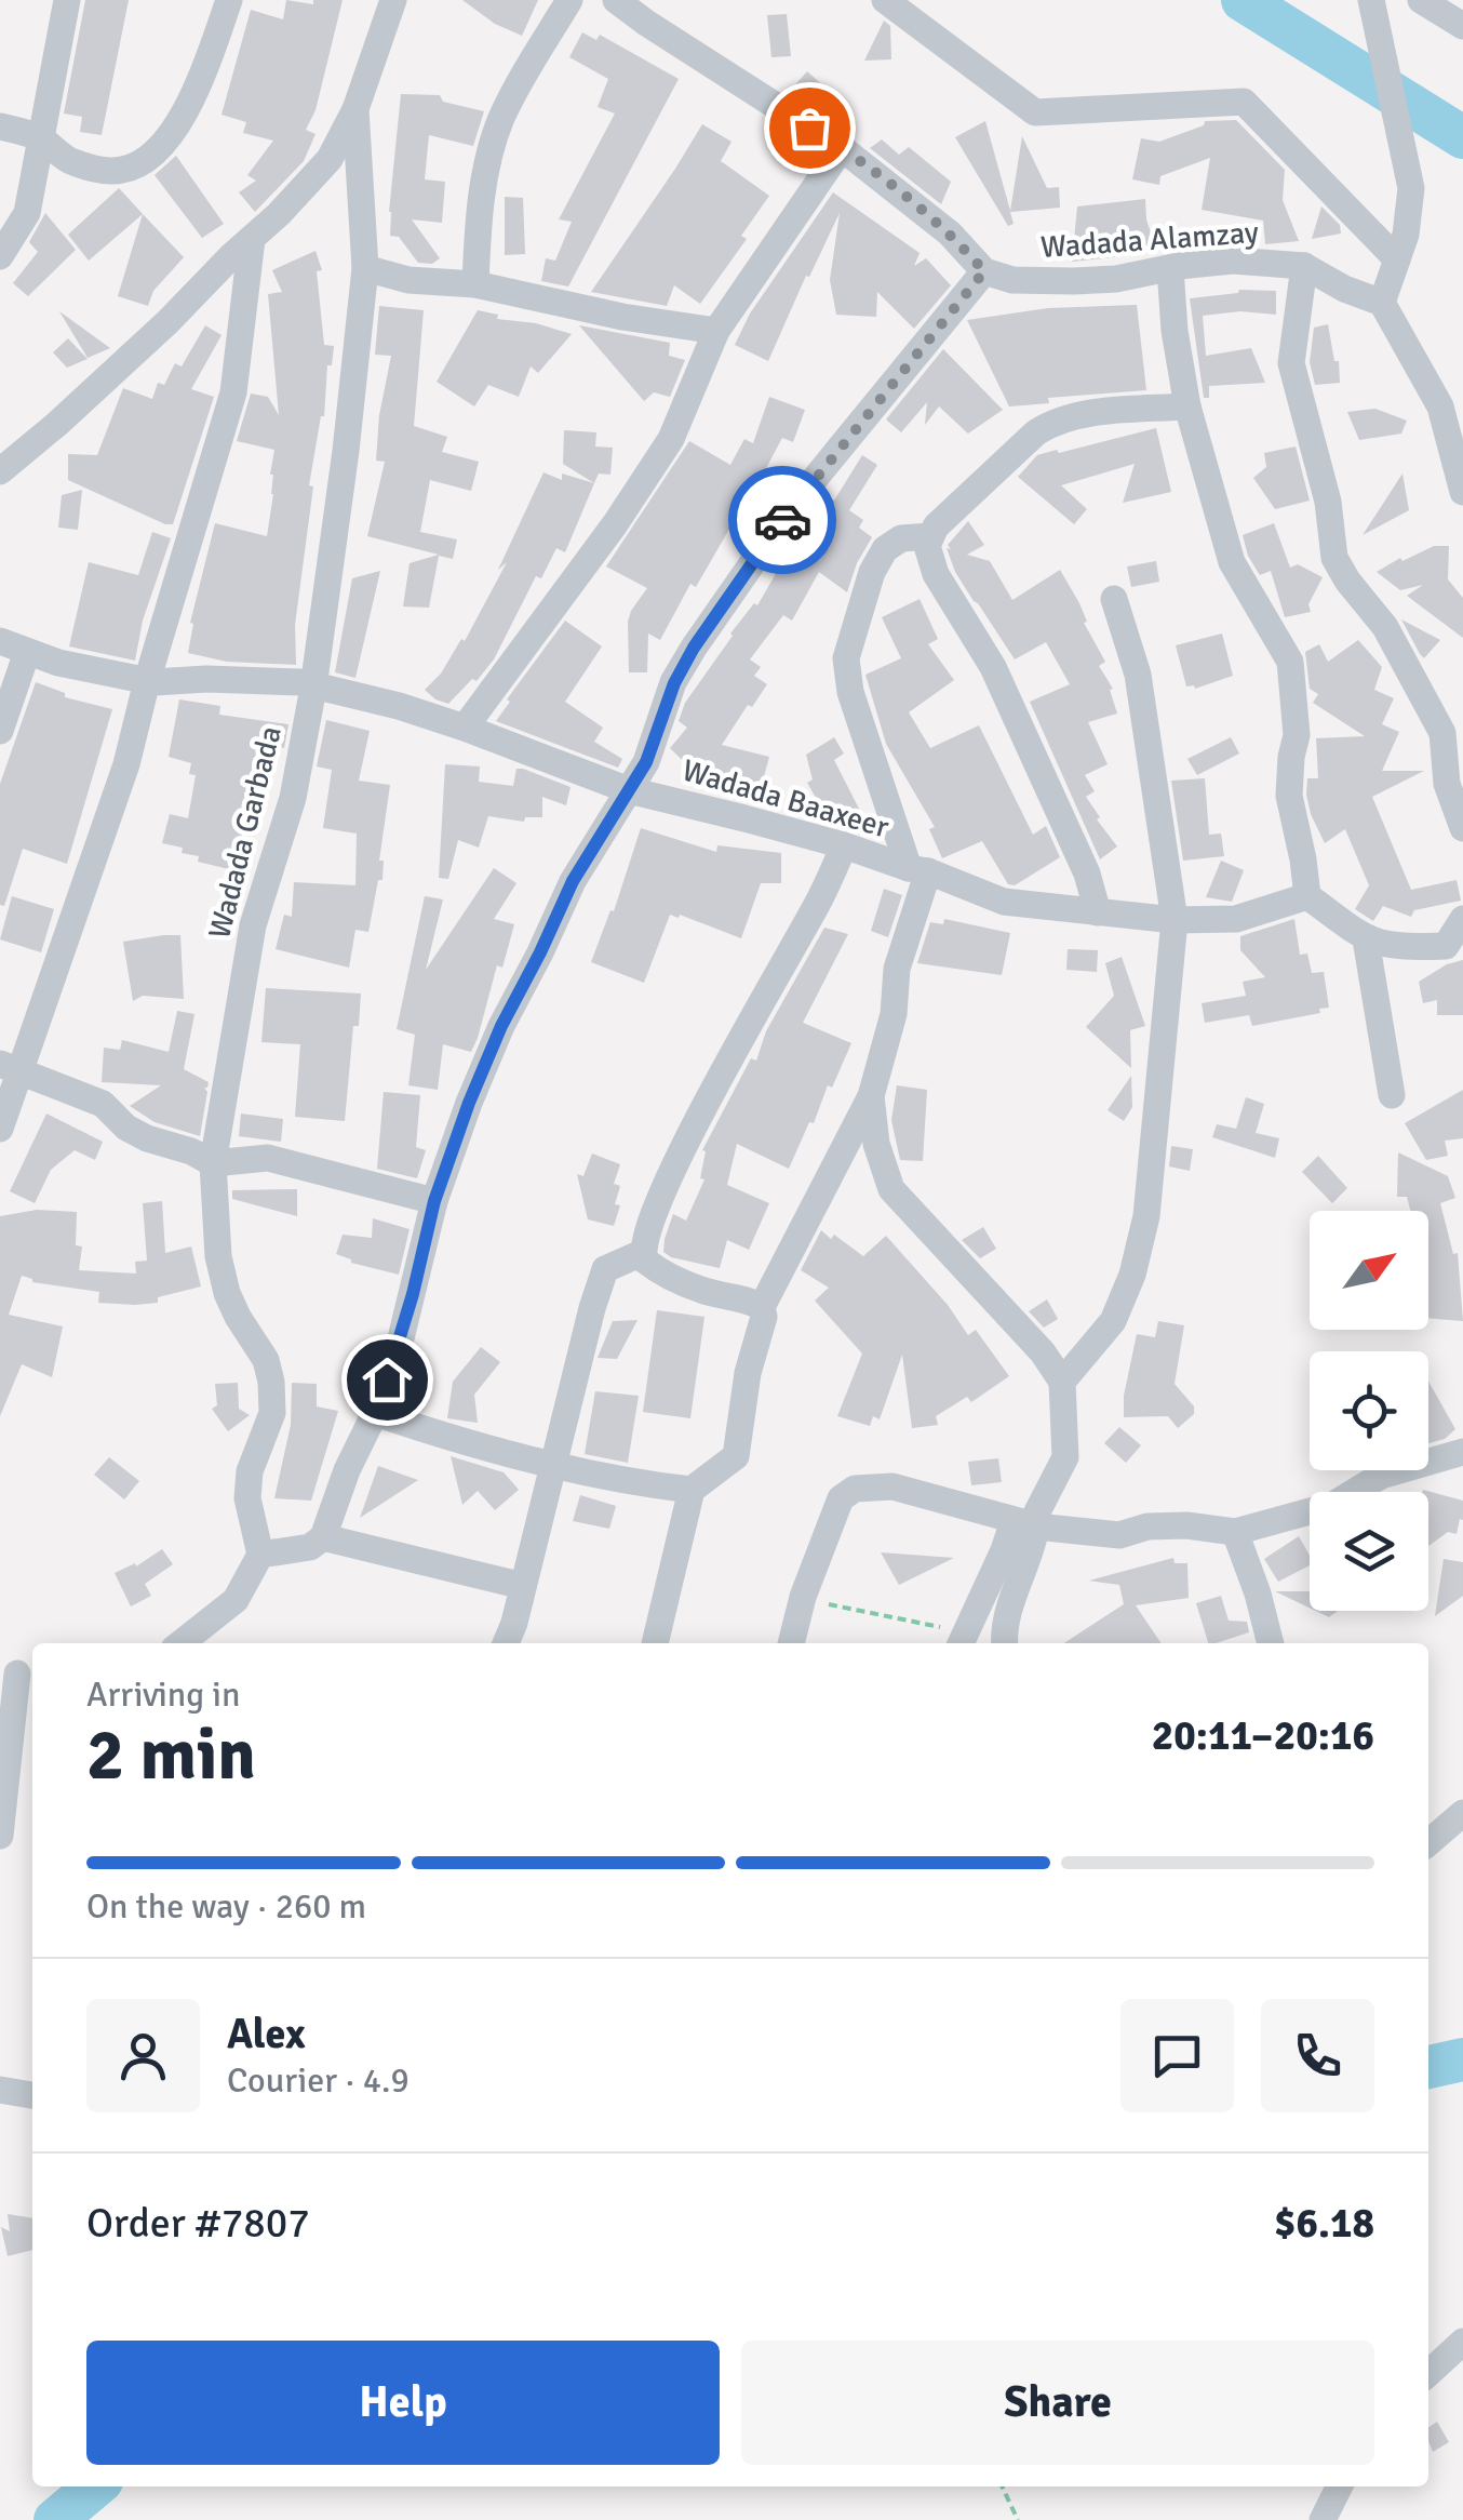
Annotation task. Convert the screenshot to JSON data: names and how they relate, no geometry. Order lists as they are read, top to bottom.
{
  "streets": {
    "street": ["Wadada Alamzay", "Wadada Baaxeer", "Wadada Garbada"]
  },
  "crossings": [
    ["Wadada Baaxeer", "Wadada Garbada"]
  ],
  "north": "top right",
  "page": {
    "heading": ["2 min", "Arriving in", "20:11–20:16"],
    "panel": [
      "Alex",
      "Courier · 4.9",
      "Order #7807",
      "$6.18"
    ],
    "bar": "On the way · 260 m",
    "buttons": ["Help", "Share"]
  }
}
